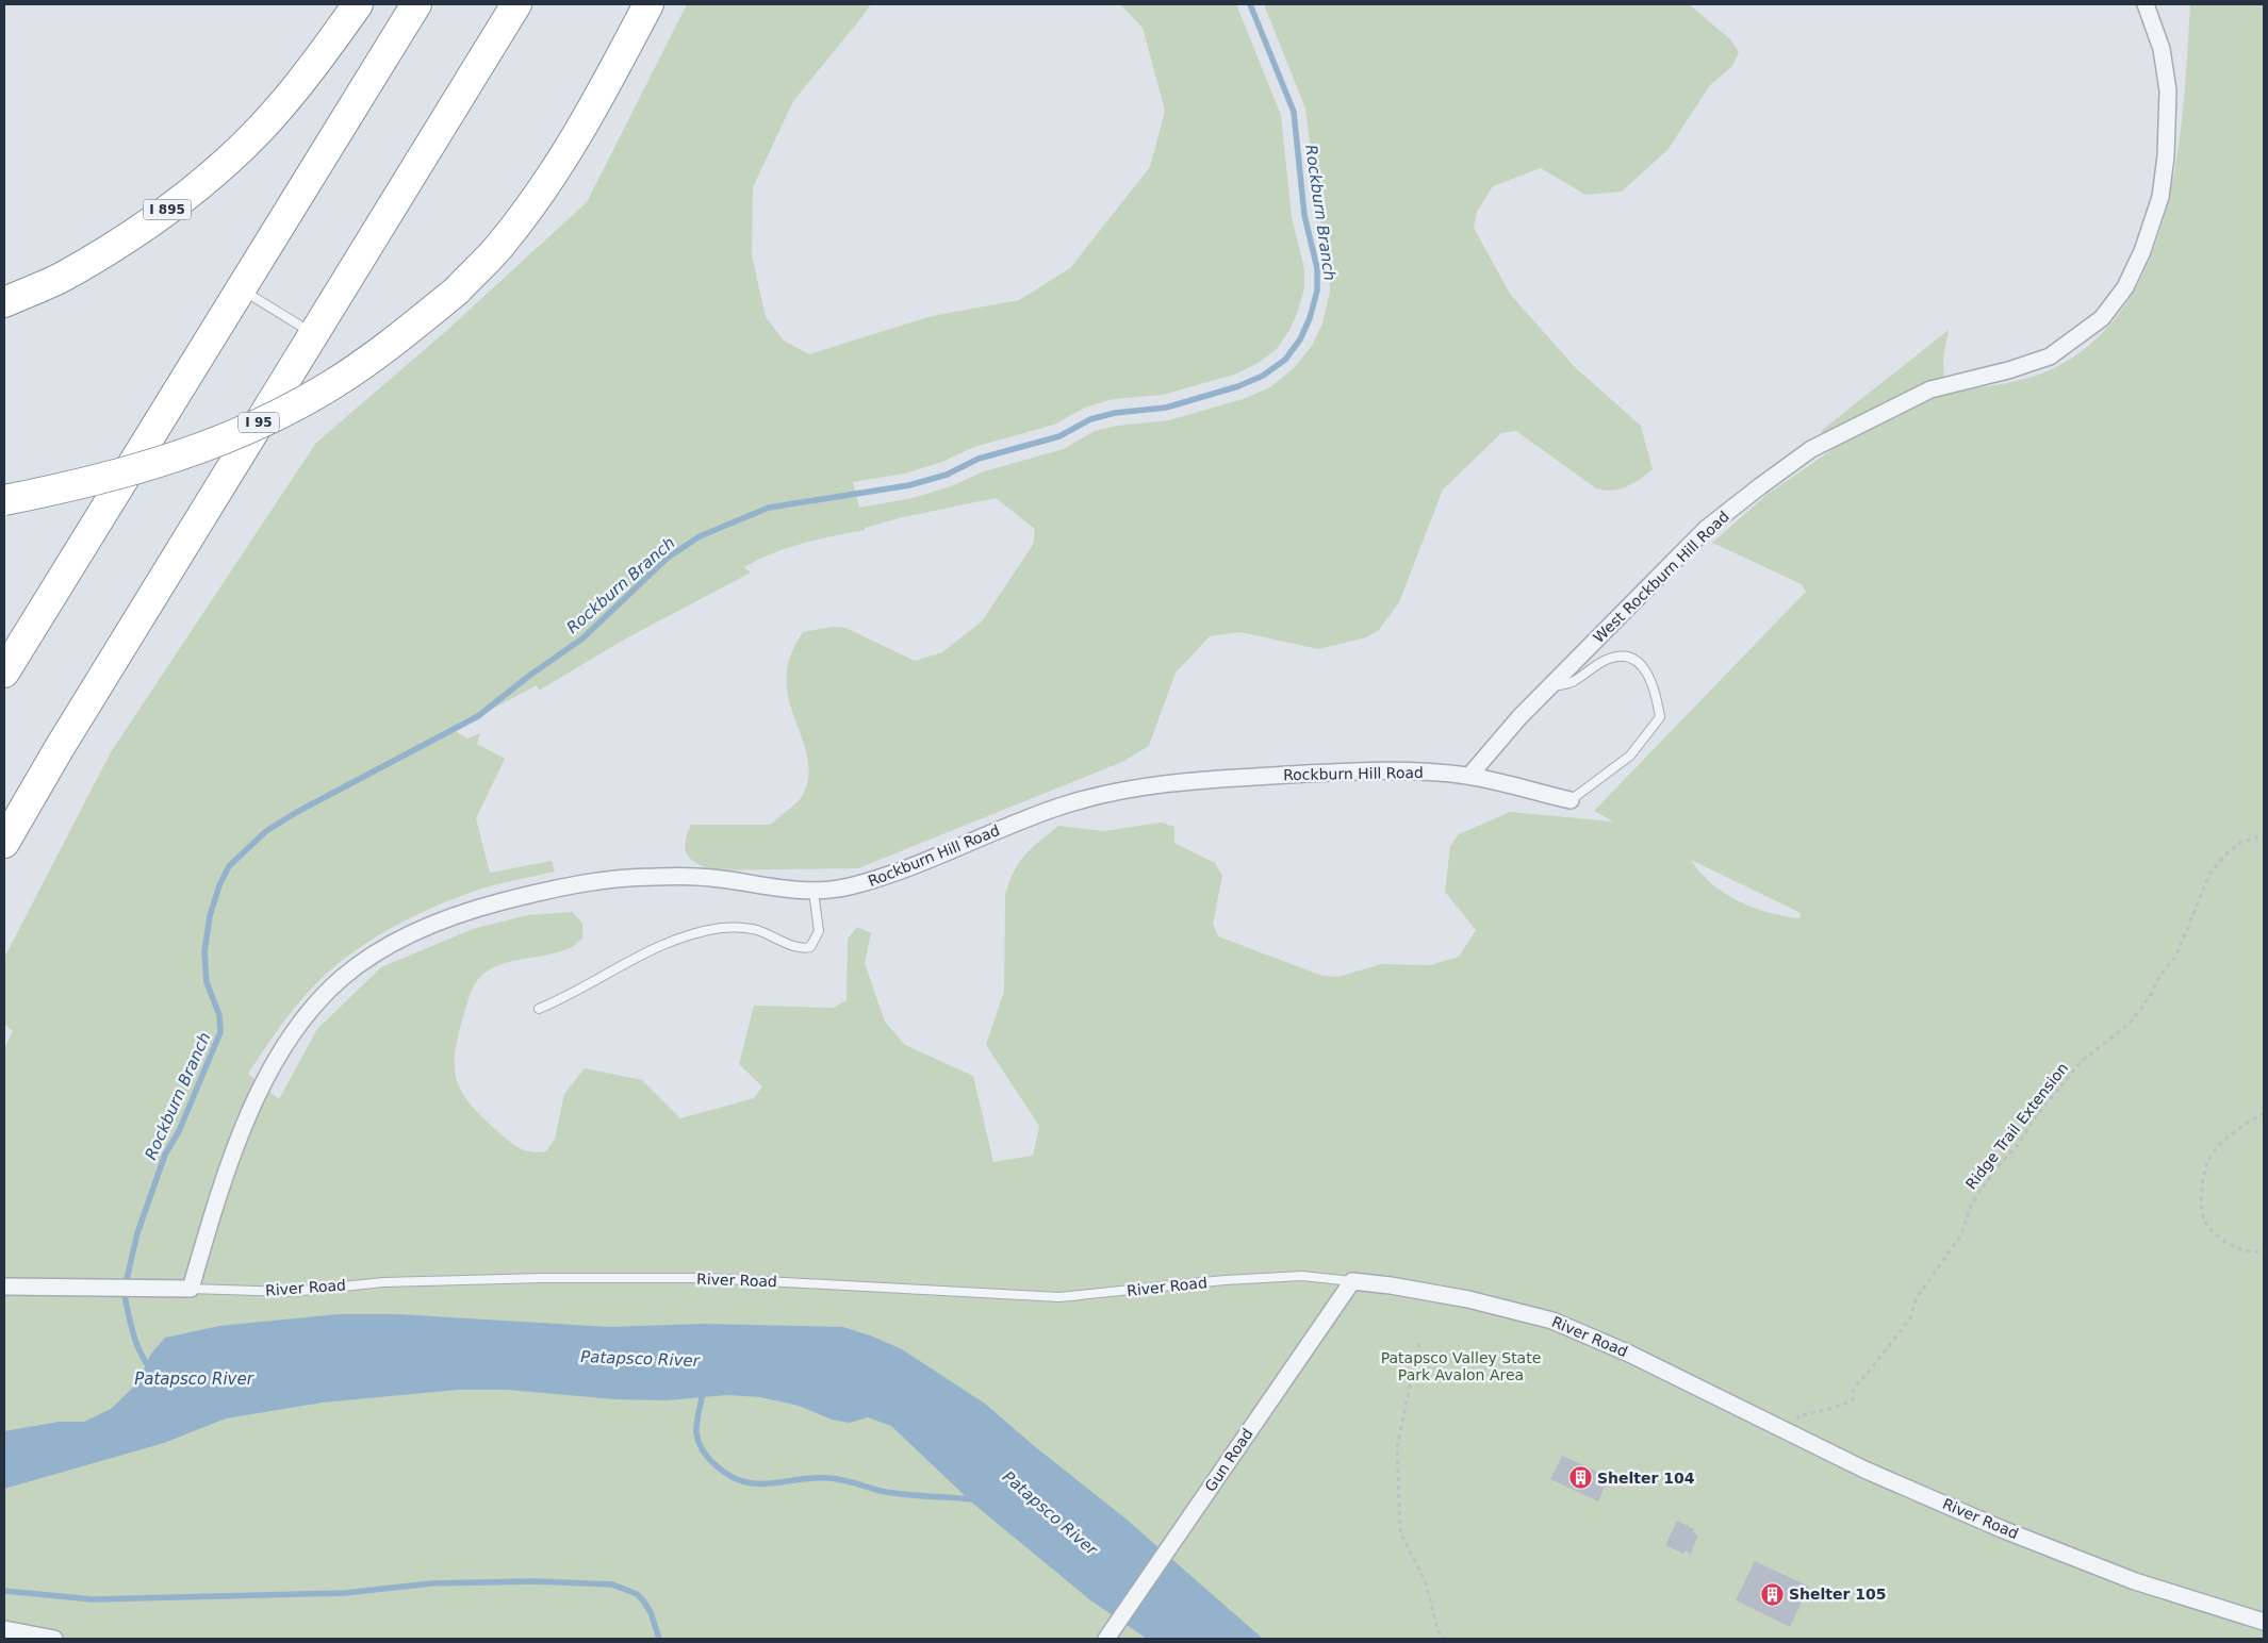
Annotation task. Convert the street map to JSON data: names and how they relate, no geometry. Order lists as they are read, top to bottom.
{
  "streets": {
    "highway": ["I 895", "I 95"],
    "street": [
      "West Rockburn Hill Road",
      "Rockburn Hill Road",
      "River Road",
      "Gun Road"
    ],
    "path": ["Ridge Trail Extension"]
  },
  "crossings": [
    ["West Rockburn Hill Road", "Rockburn Hill Road"],
    ["Rockburn Hill Road", "River Road"],
    ["River Road", "Gun Road"]
  ],
  "water": ["Rockburn Branch", "Patapsco River"],
  "parks": ["Patapsco Valley State Park Avalon Area"],
  "places": {
    "building": ["Shelter 104", "Shelter 105"]
  }
}
